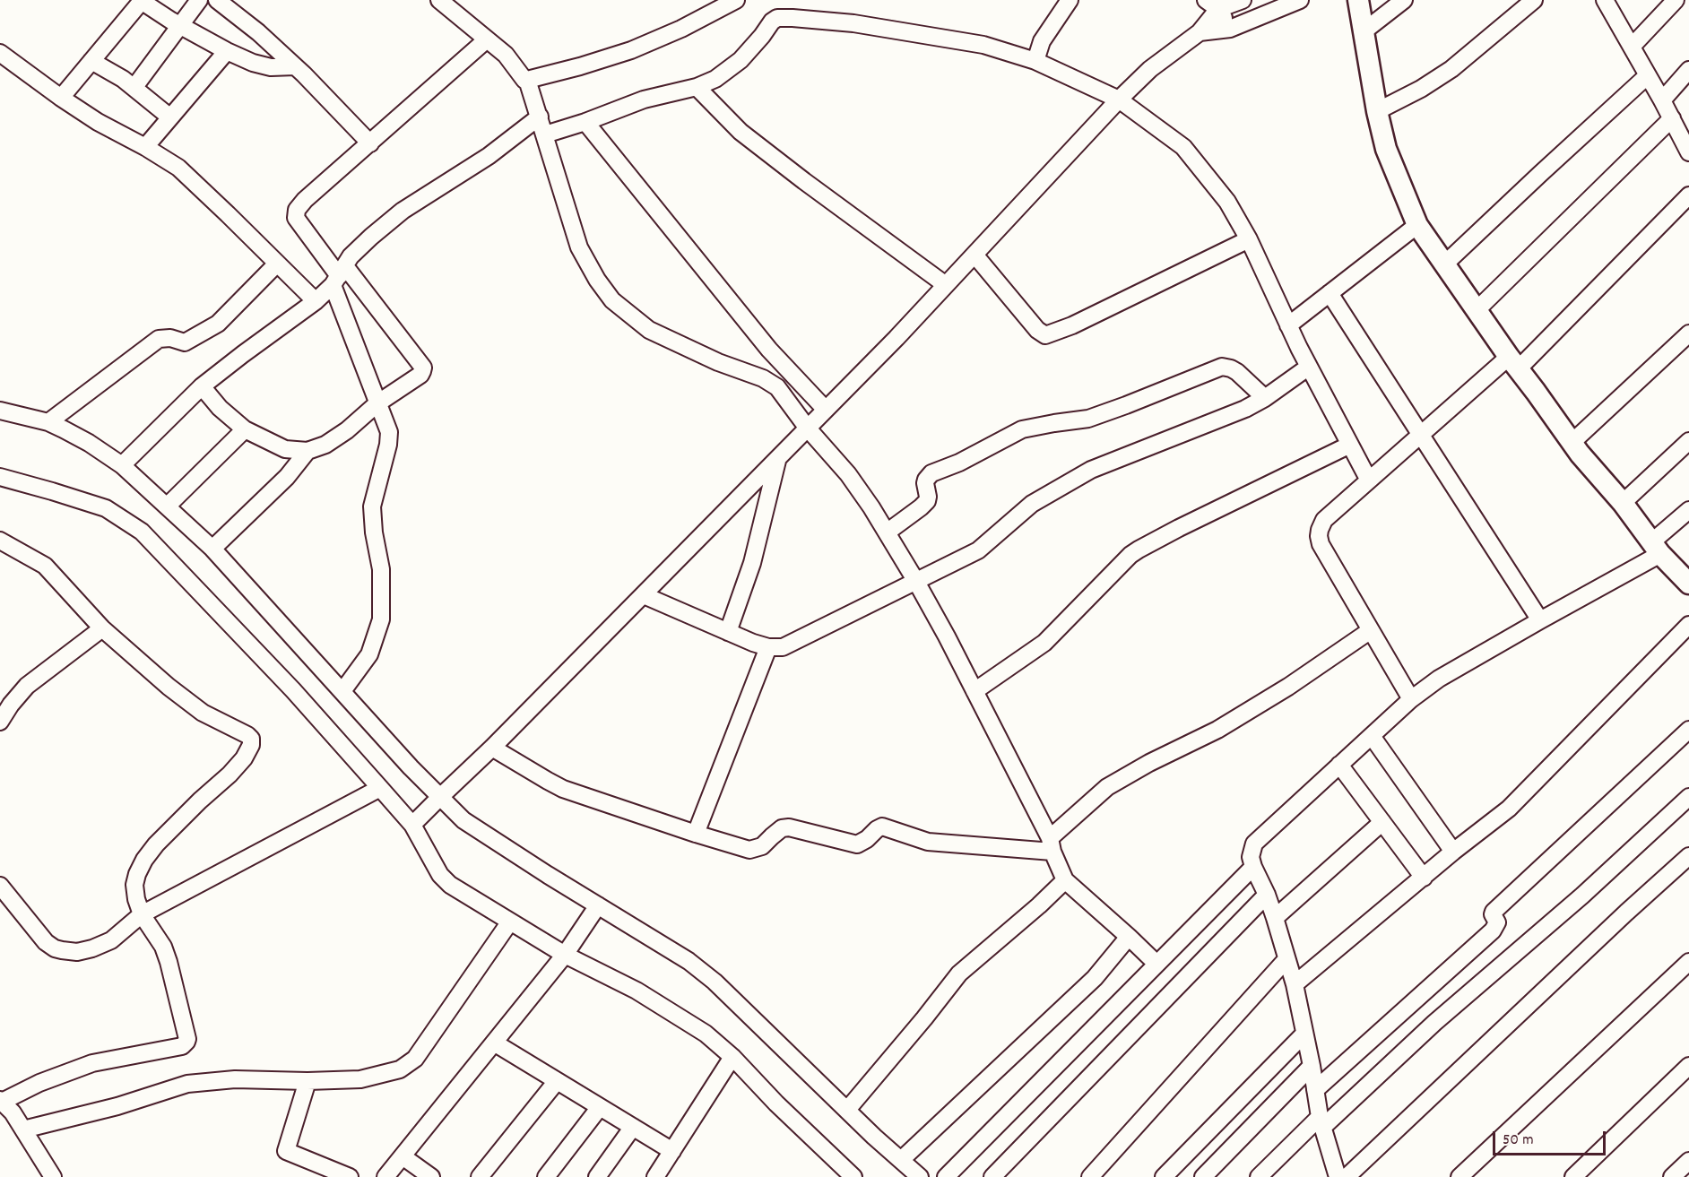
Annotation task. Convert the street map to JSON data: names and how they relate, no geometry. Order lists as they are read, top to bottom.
{
  "scale_bar": "50 m"
}
